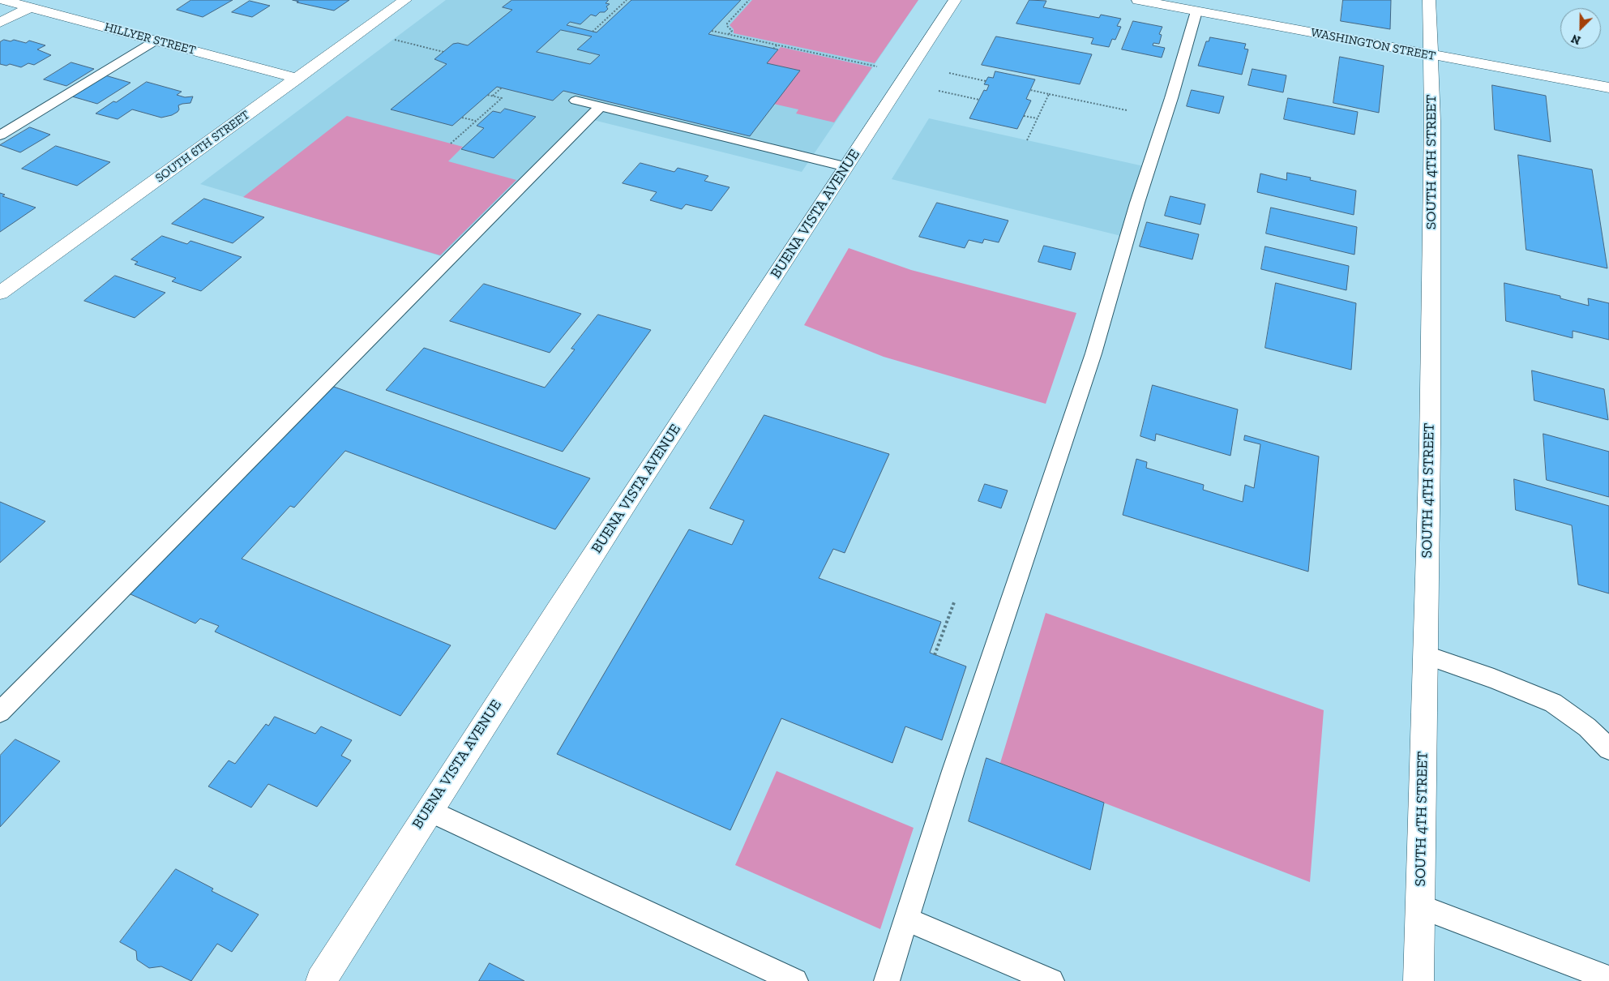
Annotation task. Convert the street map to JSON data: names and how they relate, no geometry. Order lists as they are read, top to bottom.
{
  "streets": {
    "street": [
      "HILLYER STREET",
      "WASHINGTON STREET",
      "SOUTH 6TH STREET",
      "SOUTH 4TH STREET",
      "BUENA VISTA AVENUE"
    ]
  },
  "crossings": [
    ["HILLYER STREET", "SOUTH 6TH STREET"],
    ["WASHINGTON STREET", "SOUTH 4TH STREET"]
  ],
  "north": "bottom left"
}
